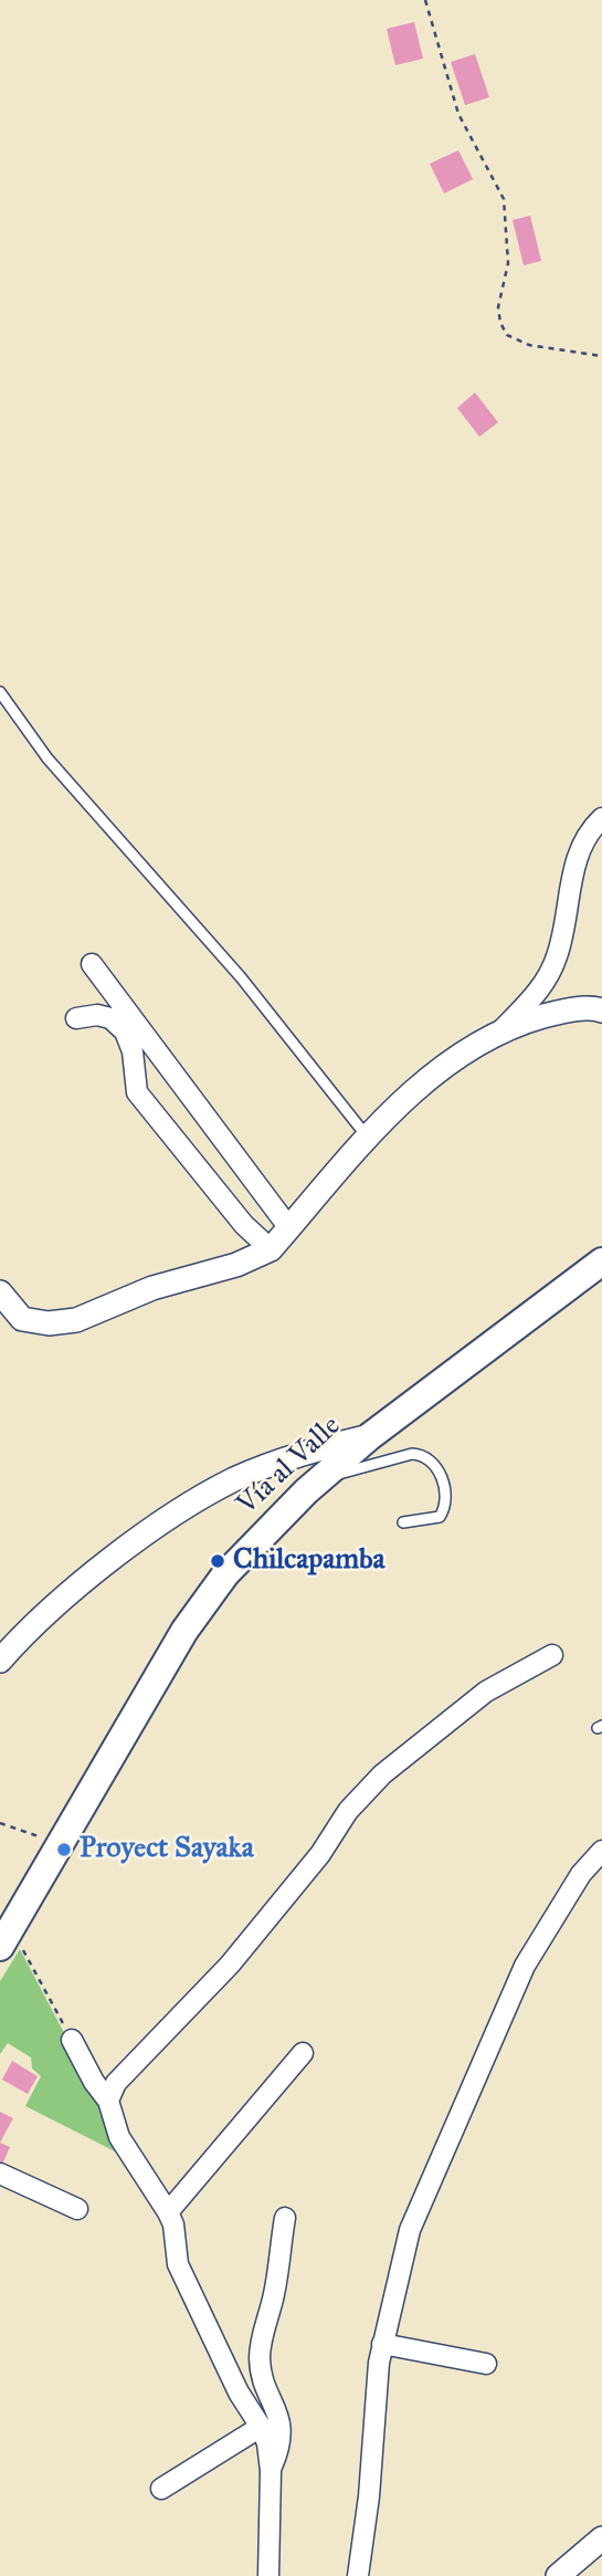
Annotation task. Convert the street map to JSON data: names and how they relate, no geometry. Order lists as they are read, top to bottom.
{
  "streets": {
    "main road": ["Vía al Valle"]
  },
  "places": ["Chilcapamba", "Proyect Sayaka"]
}
